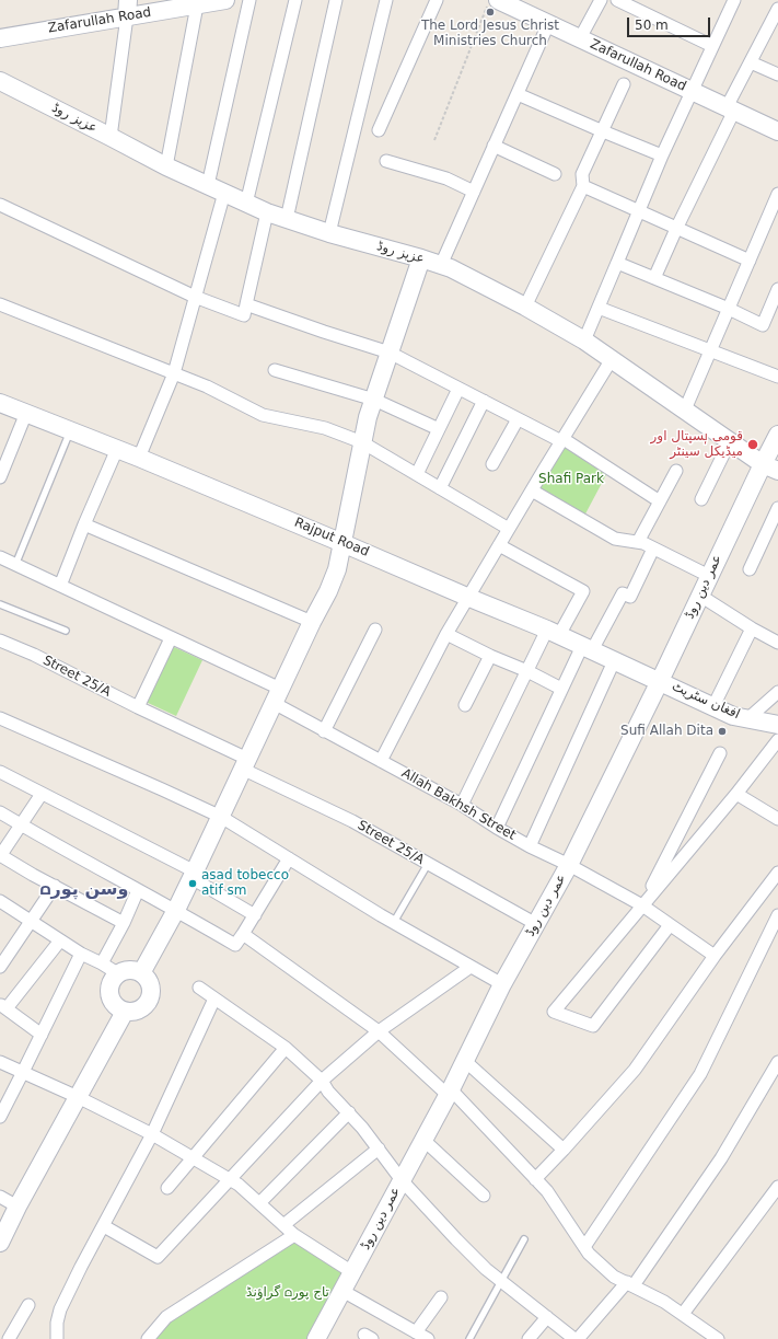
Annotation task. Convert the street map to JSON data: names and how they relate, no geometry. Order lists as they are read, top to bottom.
{
  "streets": {
    "street": [
      "Zafarullah Road",
      "عزیز روڈ",
      "Rajput Road",
      "عمر دین روڈ",
      "Street 25/A",
      "افغان سٹریٹ",
      "Allah Bakhsh Street"
    ]
  },
  "crossings": [
    ["عزیز روڈ", "عمر دین روڈ"],
    ["Rajput Road", "عمر دین روڈ"],
    ["Rajput Road", "افغان سٹریٹ"],
    ["عمر دین روڈ", "Street 25/A"],
    ["عمر دین روڈ", "افغان سٹریٹ"],
    ["عمر دین روڈ", "Allah Bakhsh Street"]
  ],
  "districts": ["وسن پورہ"],
  "parks": ["Shafi Park", "تاج پورہ گراؤنڈ"],
  "places": [
    "The Lord Jesus Christ Ministries Church",
    "قومی ہسپتال اور میڈیکل سینٹر",
    "Sufi Allah Dita",
    "asad tobecco atif sm"
  ],
  "scale_bar": "50 m"
}
